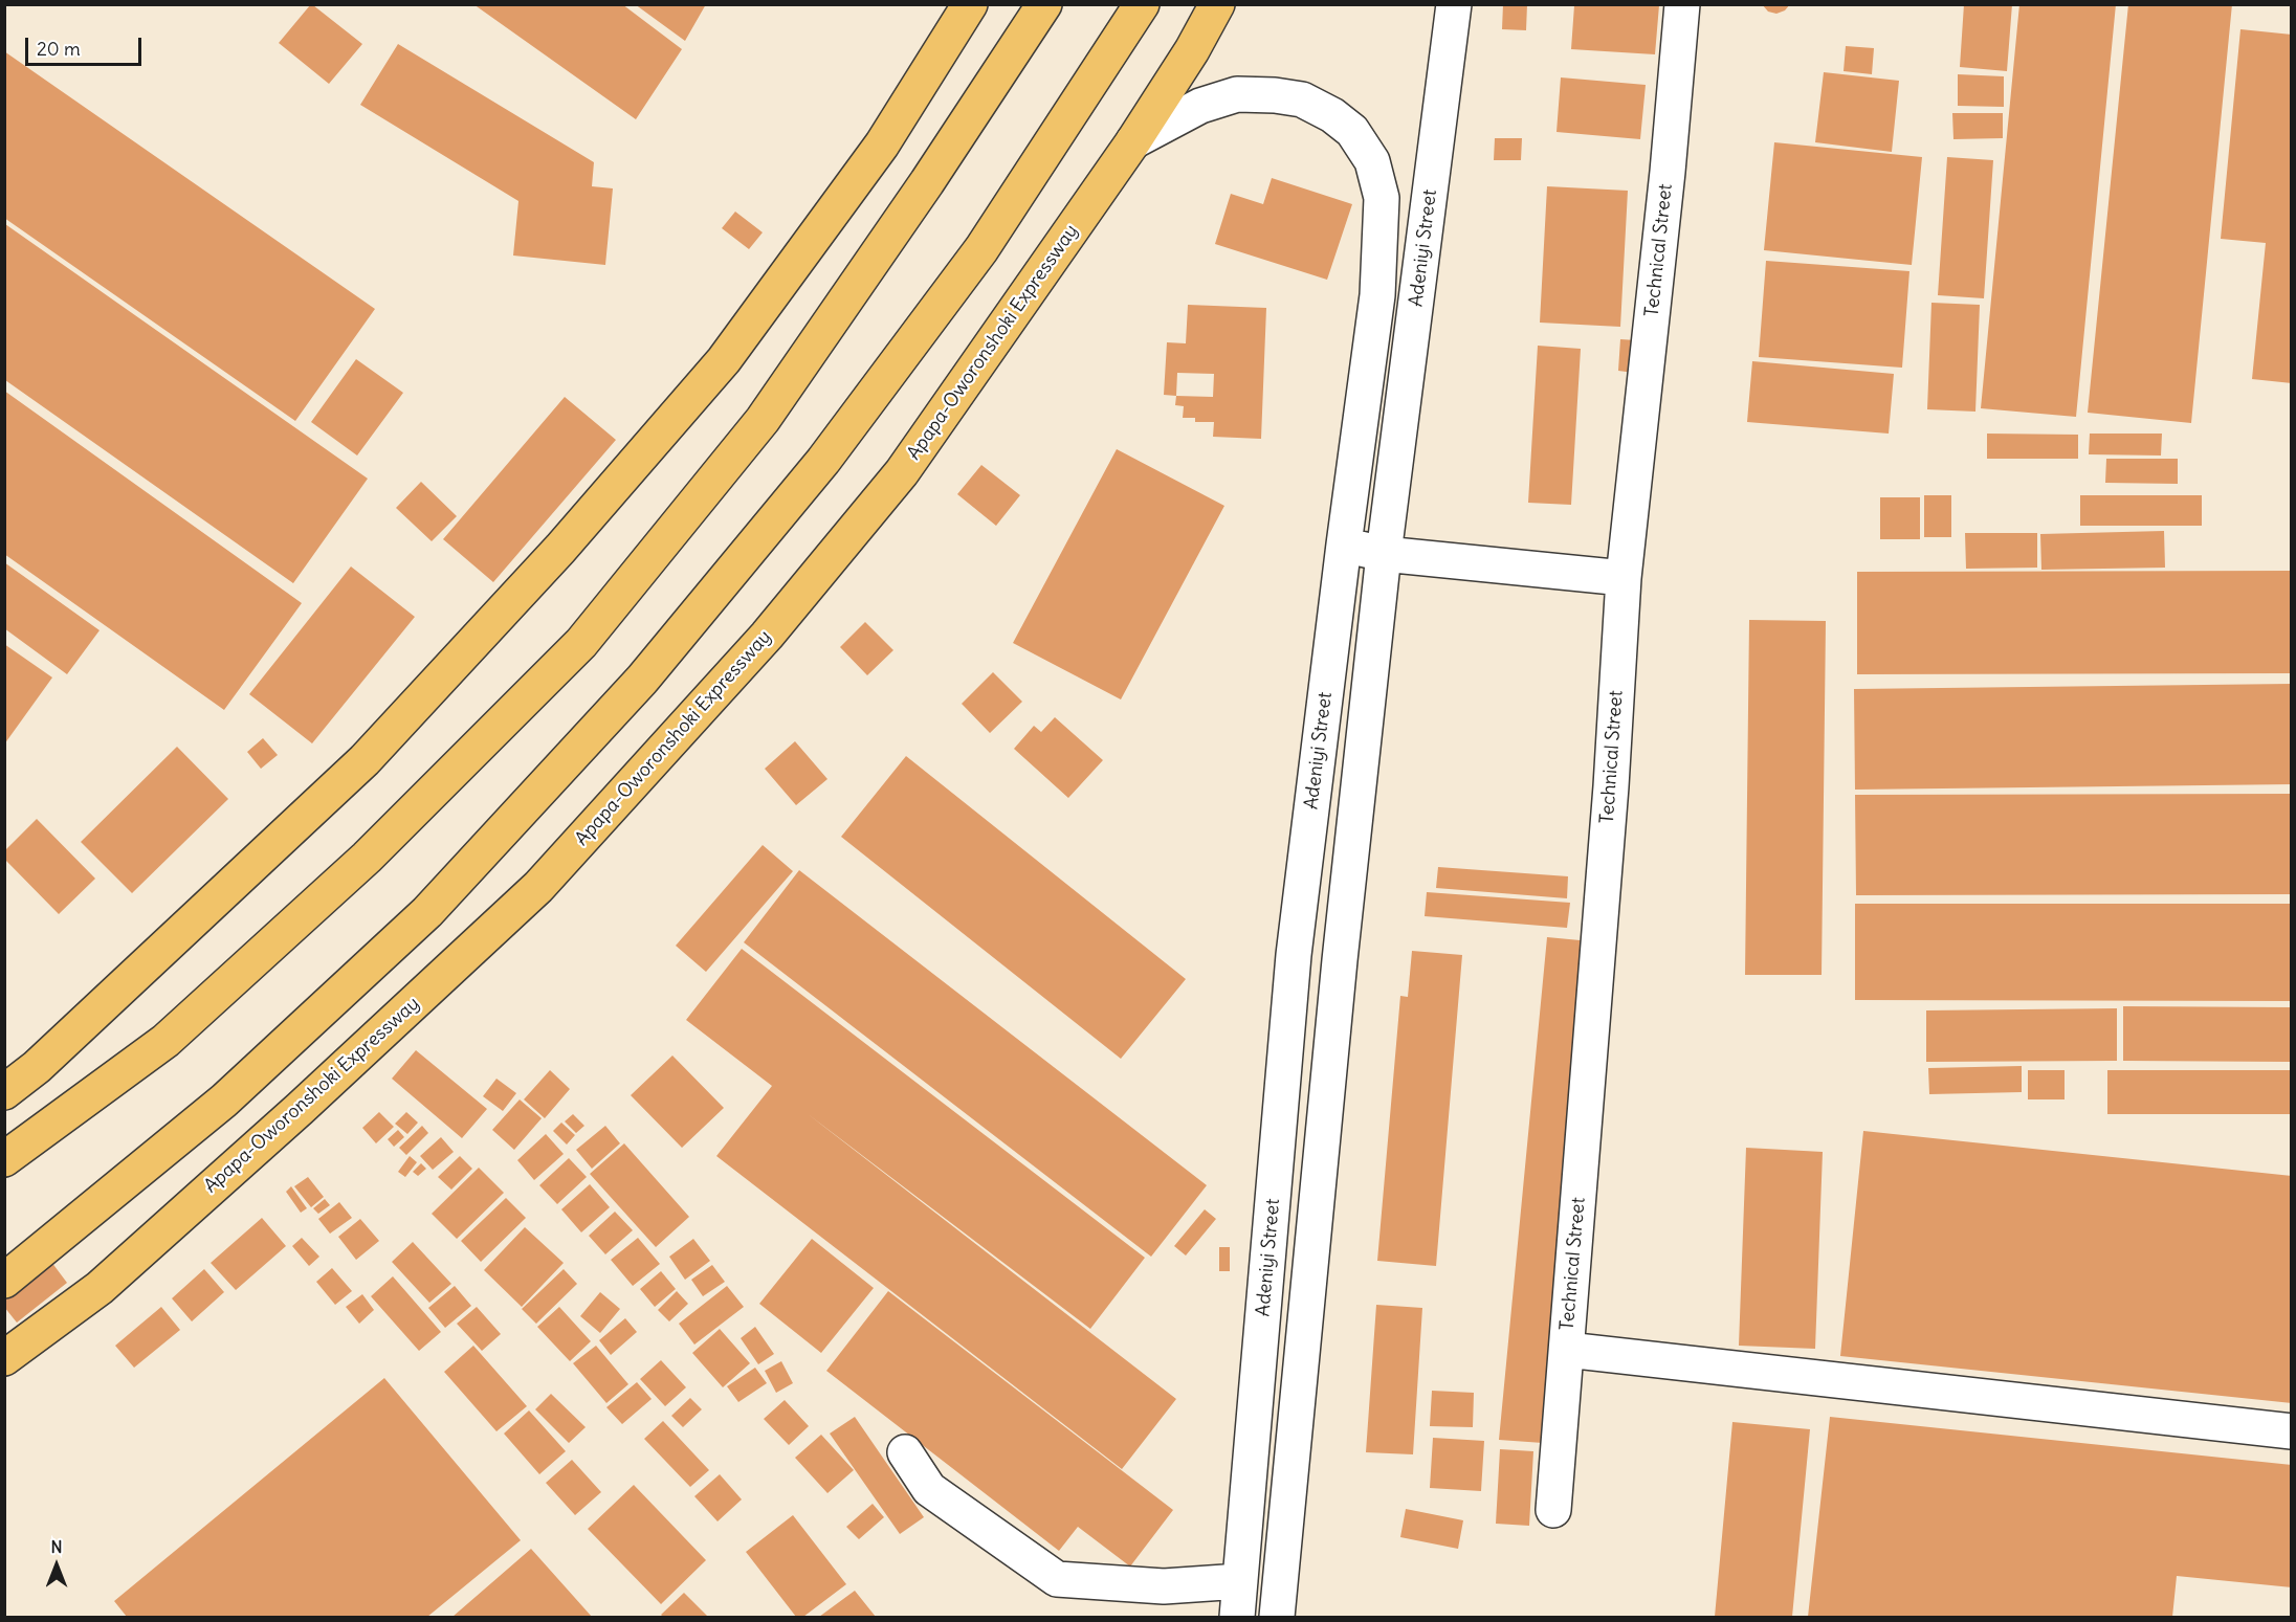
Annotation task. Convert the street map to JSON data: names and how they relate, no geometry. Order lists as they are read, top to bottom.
{
  "streets": {
    "main road": ["Apapa-Oworonshoki Expressway"],
    "street": ["Adeniyi Street", "Technical Street"]
  },
  "crossings": [
    ["Adeniyi Street", "Apapa-Oworonshoki Expressway"]
  ],
  "scale_bar": "20 m",
  "north": "top"
}
